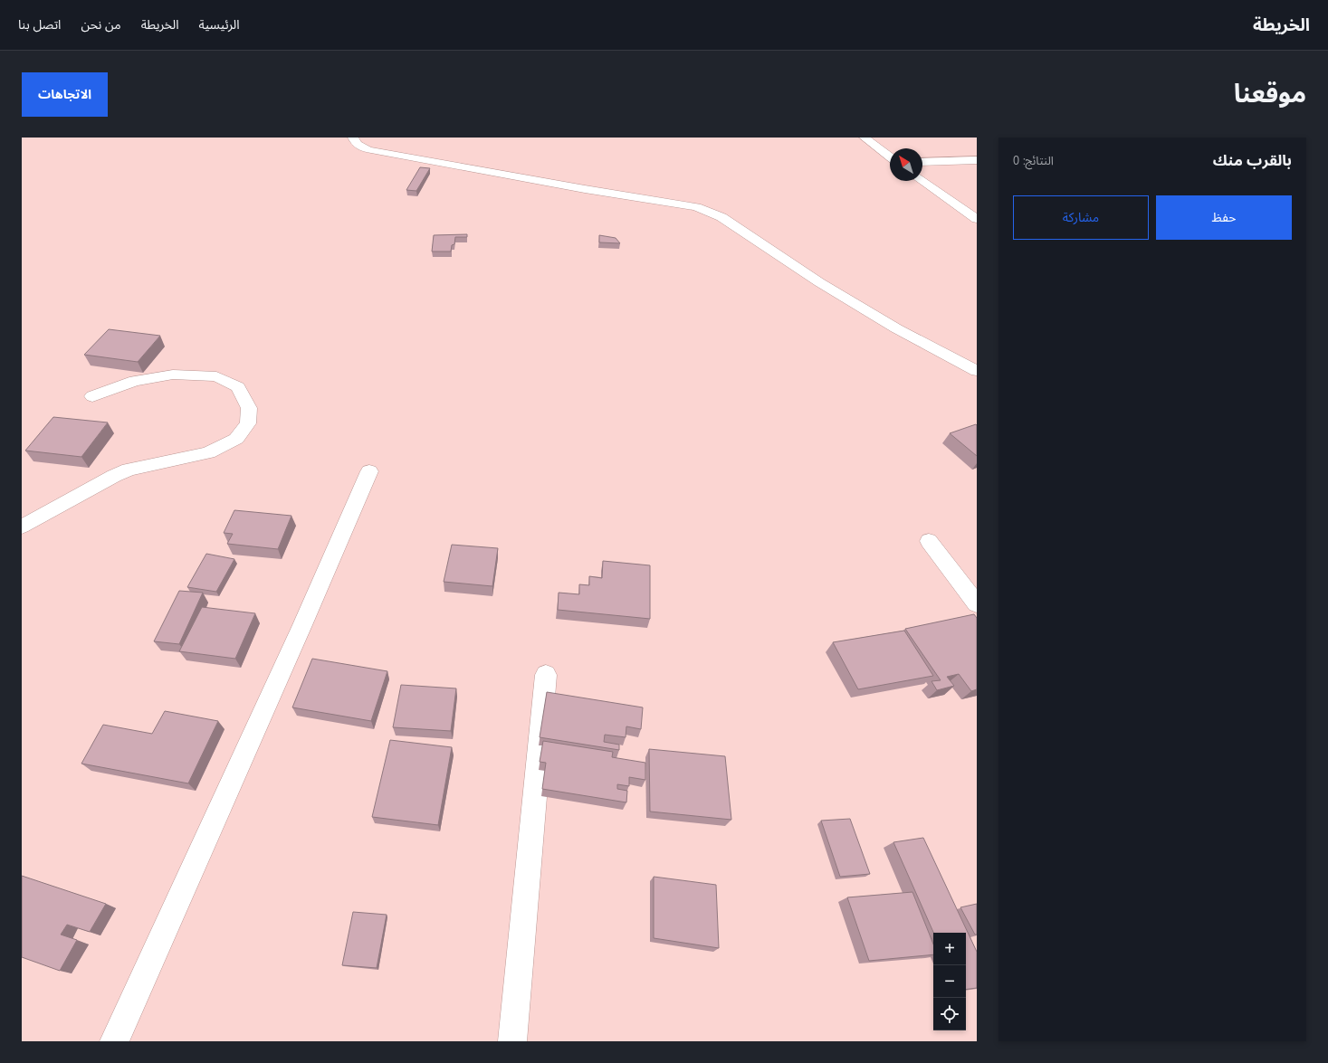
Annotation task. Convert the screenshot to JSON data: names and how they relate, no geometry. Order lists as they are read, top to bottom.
{
  "north": "top left",
  "page": {
    "header": "الخريطة",
    "nav": [
      "الرئيسية",
      "الخريطة",
      "من نحن",
      "اتصل بنا"
    ],
    "title": "موقعنا",
    "buttons": [
      "الاتجاهات",
      ["حفظ", "مشاركة"]
    ],
    "heading": ["بالقرب منك", "النتائج: 0"],
    "map_buttons": ["+", "−"]
  }
}
